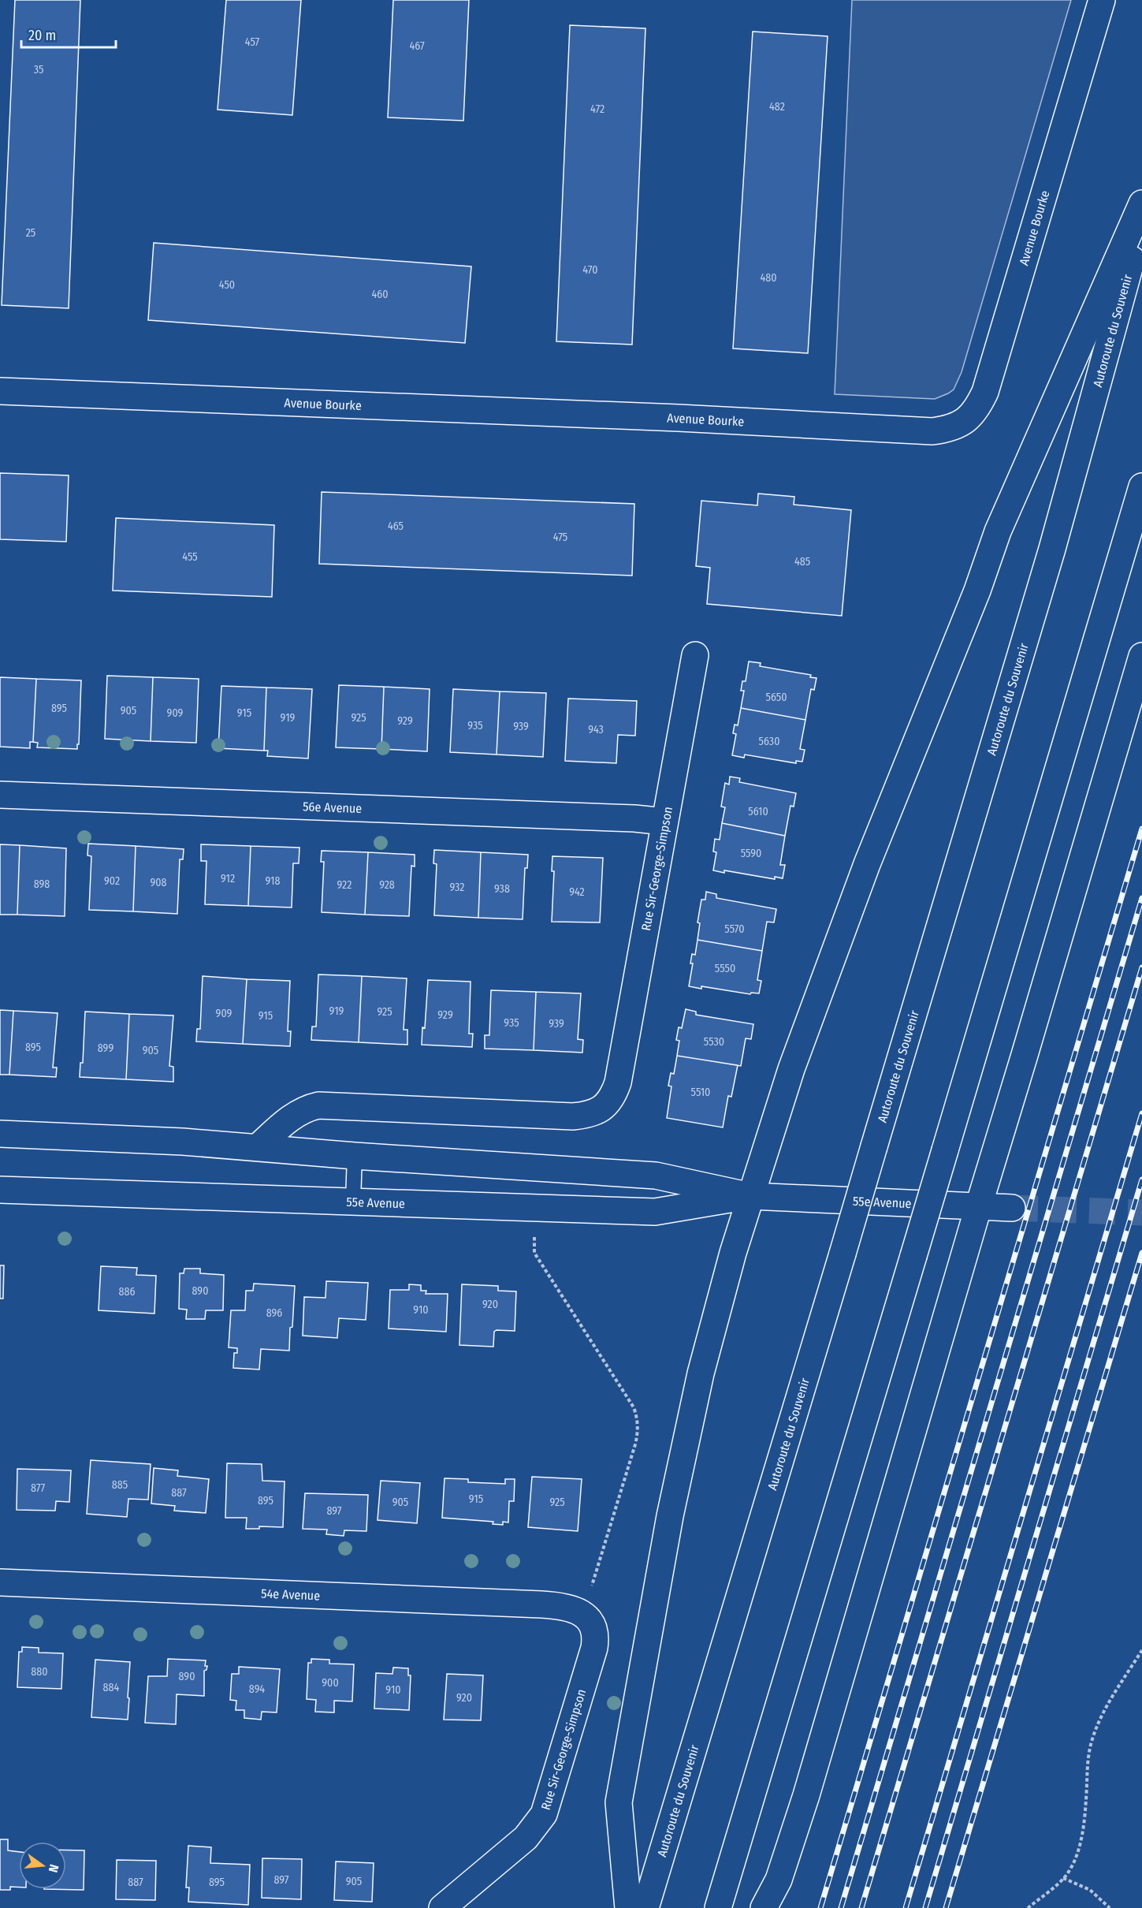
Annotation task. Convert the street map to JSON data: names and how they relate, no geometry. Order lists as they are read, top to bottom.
{
  "streets": {
    "main road": [
      "Avenue Bourke",
      "Autoroute du Souvenir",
      "56e Avenue",
      "Rue Sir-George-Simpson",
      "55e Avenue",
      "54e Avenue"
    ]
  },
  "crossings": [
    ["56e Avenue", "Rue Sir-George-Simpson"],
    ["Rue Sir-George-Simpson", "55e Avenue"],
    ["Rue Sir-George-Simpson", "54e Avenue"]
  ],
  "house_numbers": [
    "457",
    "467",
    "35",
    "482",
    "472",
    "25",
    "470",
    "480",
    "450",
    "460",
    "465",
    "475",
    "455",
    "485",
    "5650",
    "895",
    "905",
    "909",
    "915",
    "919",
    "925",
    "929",
    "935",
    "939",
    "943",
    "5630",
    "5610",
    "5590",
    "912",
    "902",
    "918",
    "908",
    "898",
    "922",
    "928",
    "932",
    "938",
    "942",
    "5570",
    "5550",
    "919",
    "925",
    "909",
    "929",
    "915",
    "935",
    "939",
    "5530",
    "895",
    "899",
    "905",
    "5510",
    "890",
    "886",
    "920",
    "910",
    "896",
    "885",
    "877",
    "887",
    "915",
    "895",
    "905",
    "925",
    "897",
    "880",
    "890",
    "900",
    "884",
    "894",
    "910",
    "920",
    "897",
    "905",
    "887",
    "895"
  ],
  "scale_bar": "20 m",
  "north": "right"
}
